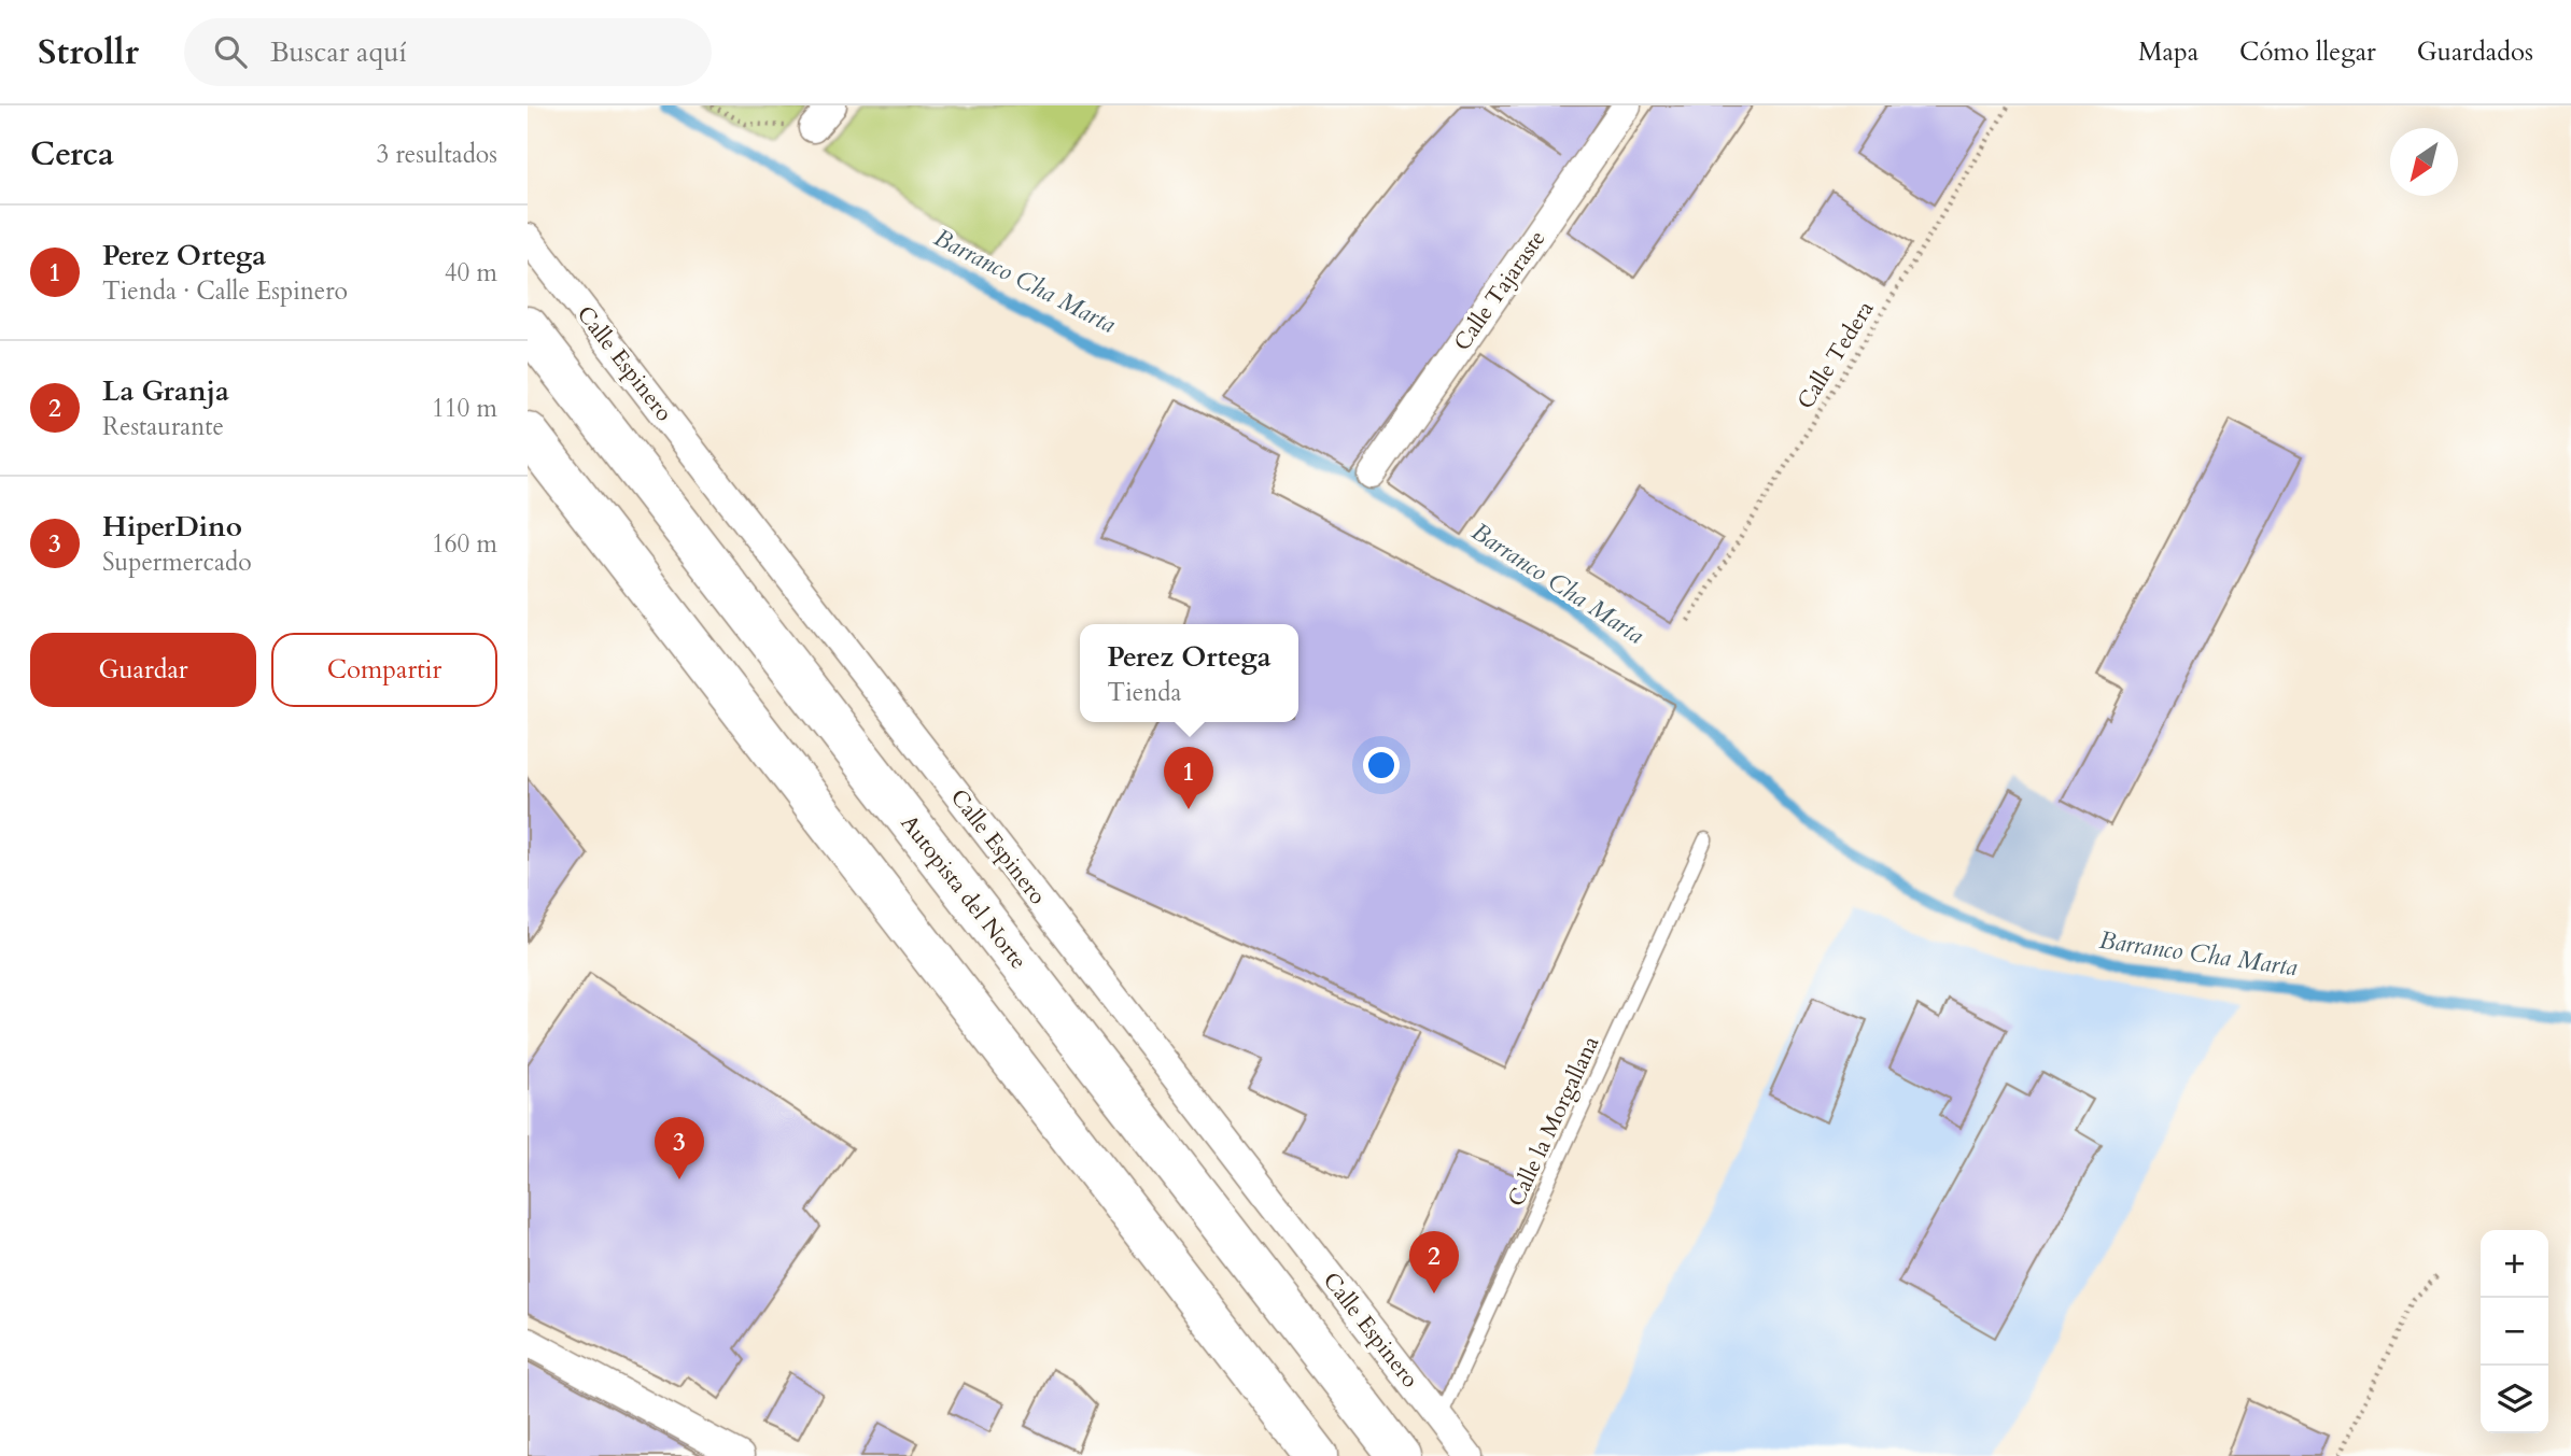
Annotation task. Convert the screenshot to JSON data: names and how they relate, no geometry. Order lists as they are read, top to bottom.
{
  "streets": {
    "highway": ["Autopista del Norte"],
    "street": ["Calle Tajaraste", "Calle Espinero"],
    "lane": ["Calle la Morgallana"],
    "path": ["Calle Tedera"]
  },
  "crossings": [
    ["Calle Espinero", "Calle la Morgallana"]
  ],
  "water": ["Barranco Cha Marta"],
  "north": "bottom left",
  "page": {
    "header": "Strollr",
    "search": "Buscar aquí",
    "nav": ["Mapa", "Cómo llegar", "Guardados"],
    "heading": ["Cerca", "3 resultados"],
    "list": [
      {
        "mark": "1",
        "name": "Perez Ortega",
        "note": "Tienda · Calle Espinero",
        "value": "40 m"
      },
      {
        "mark": "2",
        "name": "La Granja",
        "note": "Restaurante",
        "value": "110 m"
      },
      {
        "mark": "3",
        "name": "HiperDino",
        "note": "Supermercado",
        "value": "160 m"
      }
    ],
    "buttons": ["Guardar", "Compartir"],
    "popup": ["Perez Ortega", "Tienda"],
    "pins": ["1", "3", "2"],
    "map_buttons": ["+", "−"]
  }
}
